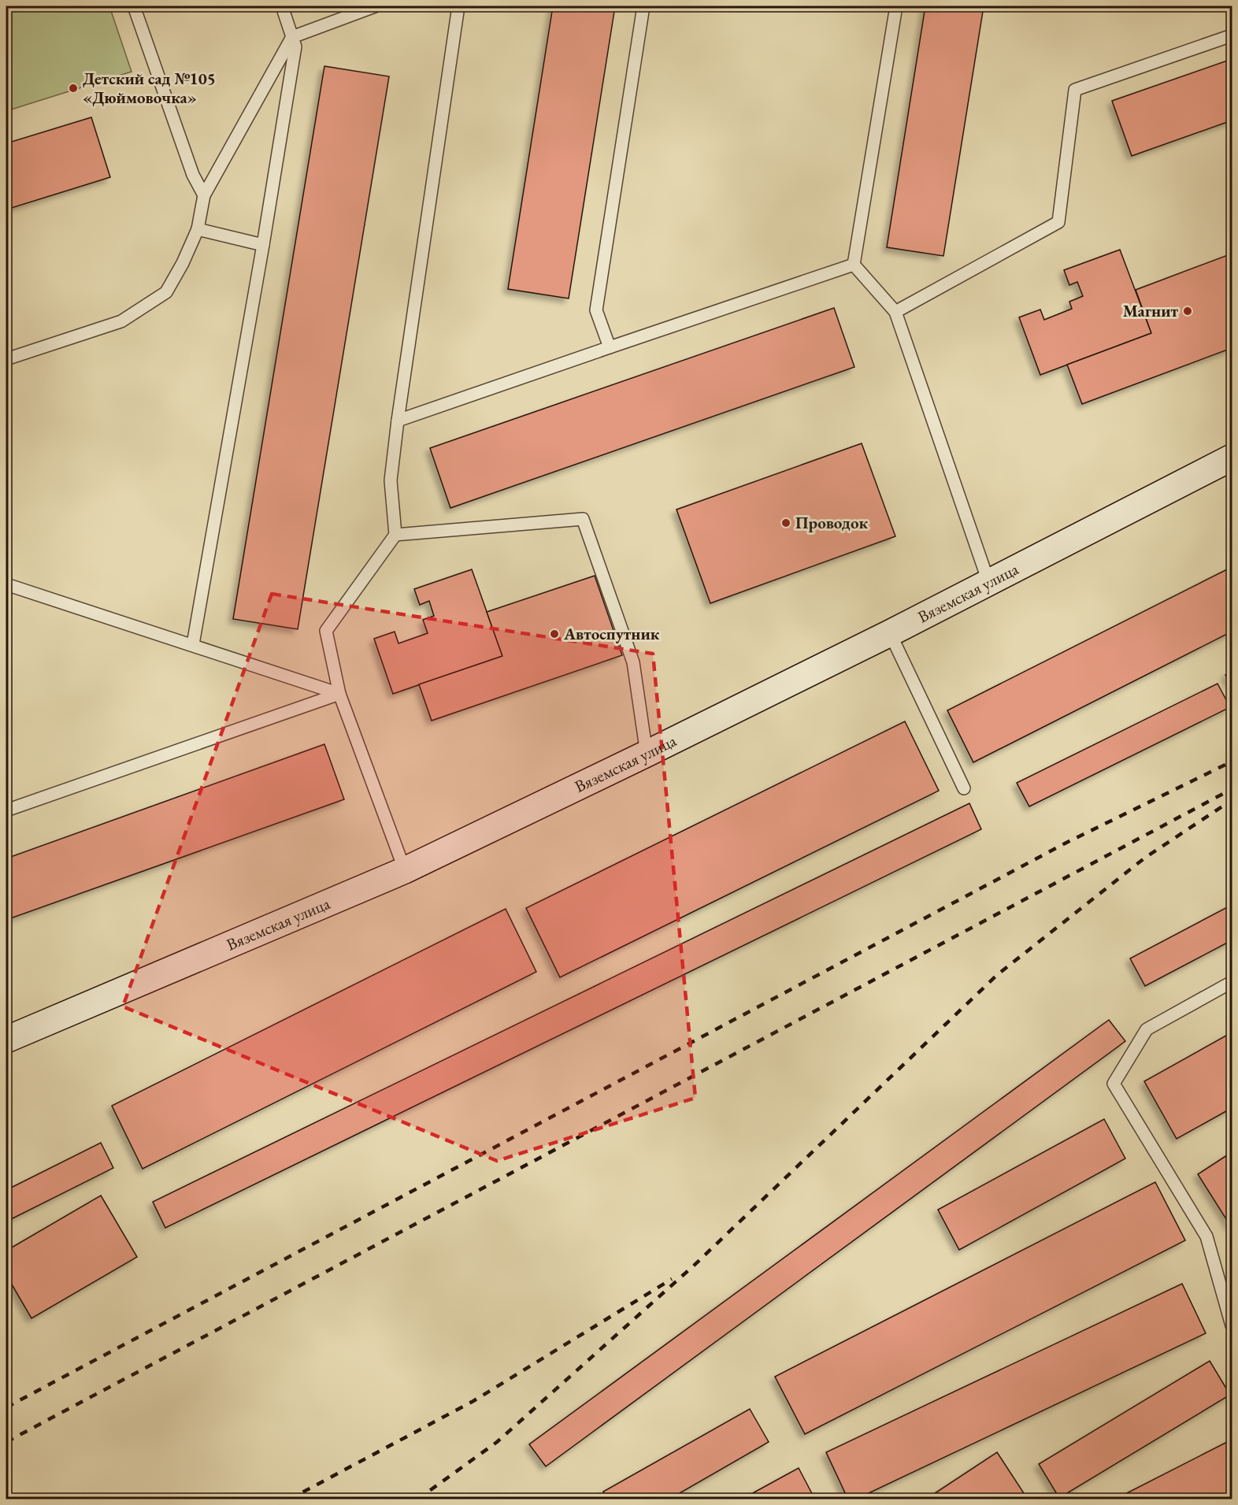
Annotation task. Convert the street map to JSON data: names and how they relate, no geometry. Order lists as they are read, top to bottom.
{
  "streets": {
    "street": ["Вяземская улица"]
  },
  "places": [
    "Детский сад №105 «Дюймовочка»",
    "Магнит",
    "Проводок",
    "Автоспутник"
  ]
}
